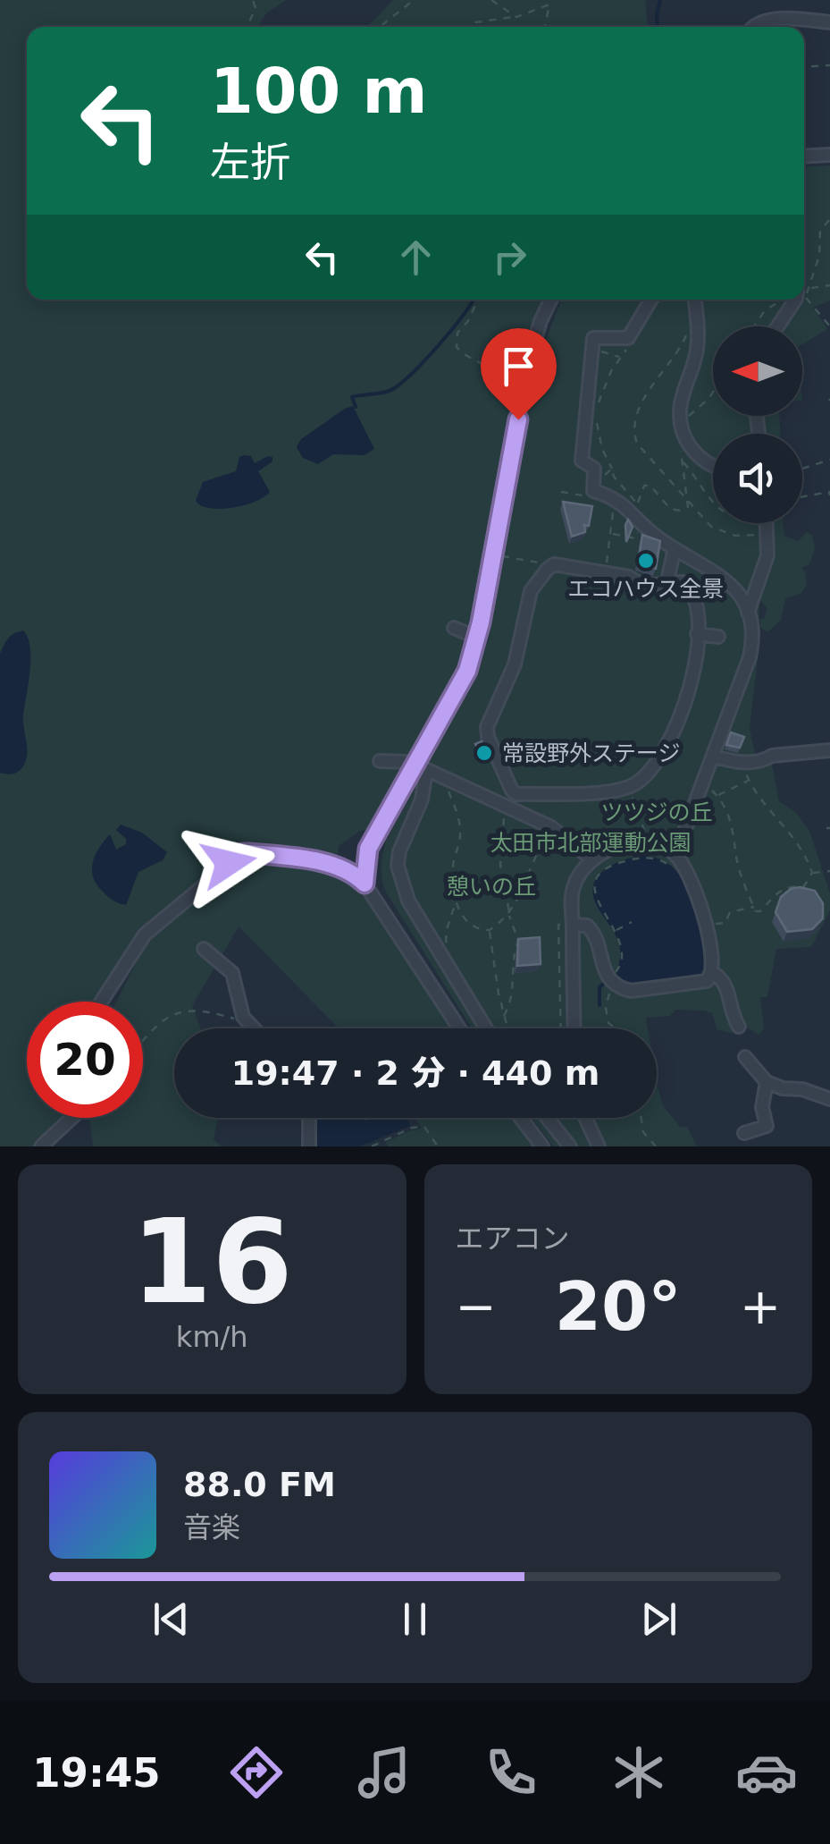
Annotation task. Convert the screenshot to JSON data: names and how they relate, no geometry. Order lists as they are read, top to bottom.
{
  "parks": ["ツツジの丘", "太田市北部運動公園", "憩いの丘"],
  "places": ["エコハウス全景", "常設野外ステージ"],
  "north": "left",
  "page": {
    "turn": ["100 m", "左折"],
    "limit": "20",
    "trip": "19:47 · 2 分 · 440 m",
    "tile": [
      ["16", "km/h"],
      "エアコン"
    ],
    "heat": ["−", "20°", "+"],
    "song": ["88.0 FM", "音楽"],
    "tabs": "19:45"
  }
}
